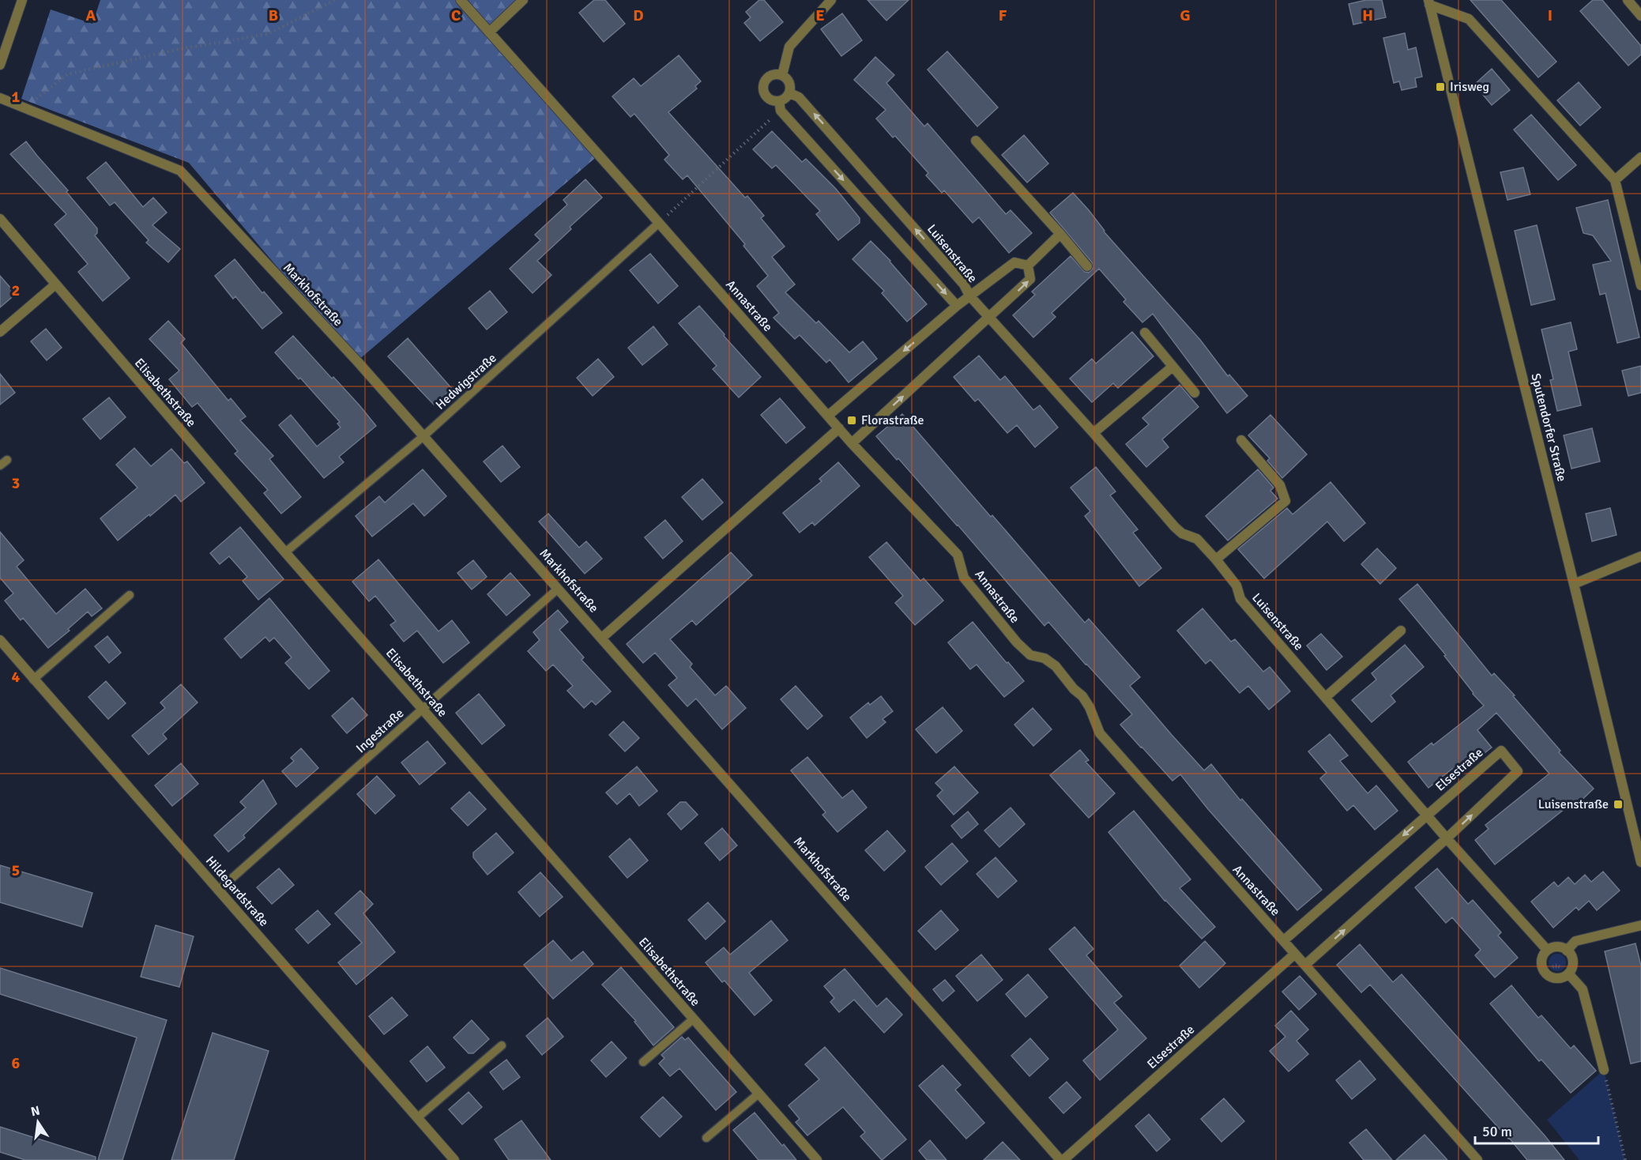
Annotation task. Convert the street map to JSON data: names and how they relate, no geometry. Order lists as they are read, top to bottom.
{
  "streets": {
    "street": [
      "Luisenstraße",
      "Markhofstraße",
      "Annastraße",
      "Elisabethstraße",
      "Sputendorfer Straße",
      "Elsestraße",
      "Hildegardstraße"
    ],
    "lane": ["Hedwigstraße", "Ingestraße"]
  },
  "crossings": [
    ["Luisenstraße", "Elsestraße"],
    ["Markhofstraße", "Hedwigstraße"],
    ["Markhofstraße", "Ingestraße"],
    ["Markhofstraße", "Elsestraße"],
    ["Annastraße", "Hedwigstraße"],
    ["Annastraße", "Elsestraße"],
    ["Hedwigstraße", "Elisabethstraße"],
    ["Elisabethstraße", "Ingestraße"],
    ["Ingestraße", "Hildegardstraße"]
  ],
  "places": {
    "transit": ["Irisweg", "Florastraße", "Luisenstraße"]
  },
  "scale_bar": "50 m",
  "north": "top",
  "grid": {
    "columns": [
      "A",
      "B",
      "C",
      "D",
      "E",
      "F",
      "G",
      "H",
      "I"
    ],
    "rows": [
      "1",
      "2",
      "3",
      "4",
      "5",
      "6"
    ]
  }
}
